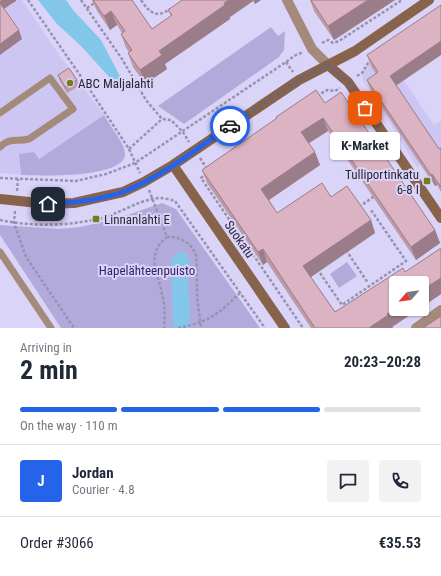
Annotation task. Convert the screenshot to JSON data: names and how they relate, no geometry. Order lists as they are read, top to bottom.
{
  "streets": {
    "main road": ["Suokatu"]
  },
  "parks": ["Hapelähteenpuisto"],
  "places": {
    "other": ["ABC Maljalahti", "K-Market"],
    "transit": ["Tulliportinkatu 6-8 I", "Linnanlahti E"]
  },
  "north": "bottom left",
  "page": {
    "bubble": "K-Market",
    "heading": ["2 min", "Arriving in", "20:23–20:28"],
    "panel": [
      "Jordan",
      "Courier · 4.8",
      "Order #3066",
      "€35.53"
    ],
    "bar": "On the way · 110 m",
    "round": "J"
  }
}
